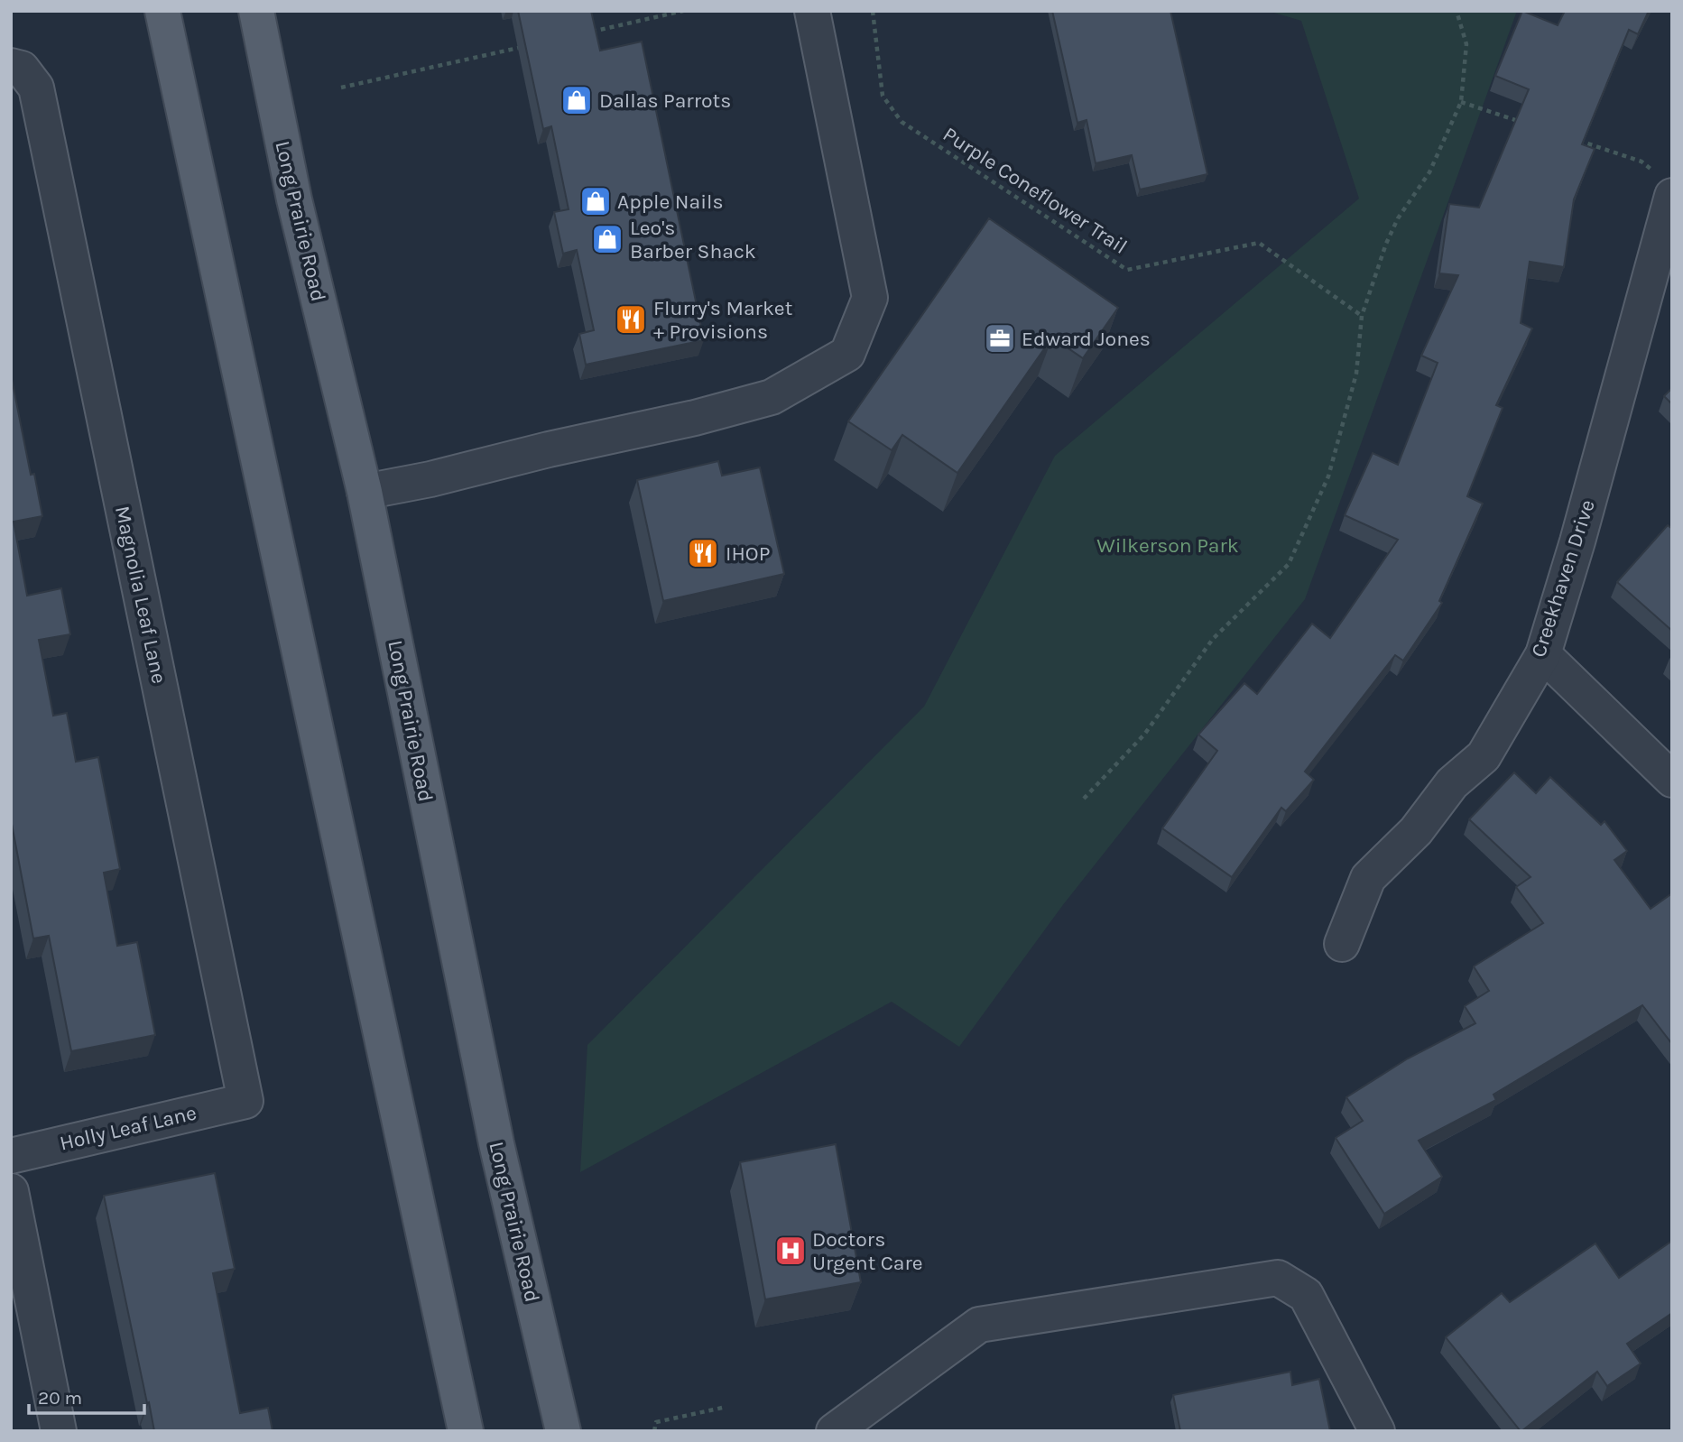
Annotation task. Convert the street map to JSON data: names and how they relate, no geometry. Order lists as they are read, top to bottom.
{
  "streets": {
    "main road": ["Long Prairie Road"],
    "street": ["Creekhaven Drive", "Magnolia Leaf Lane", "Holly Leaf Lane"],
    "path": ["Purple Coneflower Trail"]
  },
  "crossings": [
    ["Magnolia Leaf Lane", "Holly Leaf Lane"]
  ],
  "parks": ["Wilkerson Park"],
  "places": {
    "shop": ["Dallas Parrots", "Apple Nails", "Leo's Barber Shack"],
    "restaurant": ["Flurry's Market + Provisions", "IHOP"],
    "office": ["Edward Jones"],
    "hospital": ["Doctors Urgent Care"]
  },
  "scale_bar": "20 m"
}
